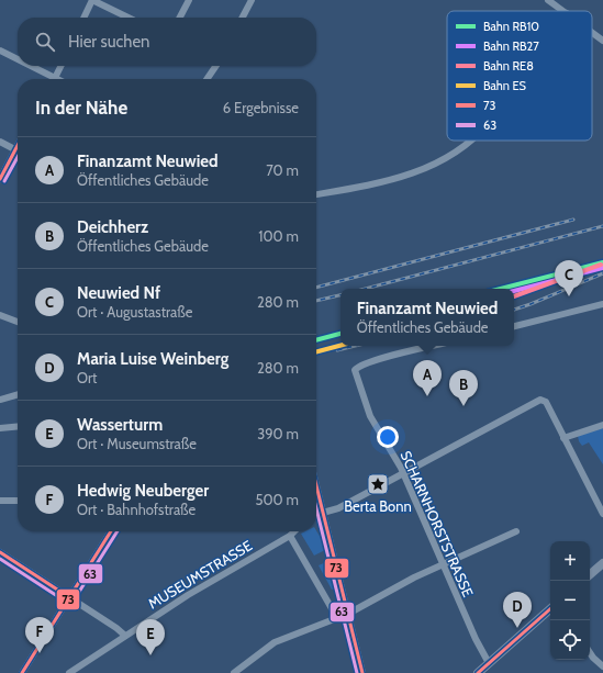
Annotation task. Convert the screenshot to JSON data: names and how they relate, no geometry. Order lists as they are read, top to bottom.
{
  "streets": {
    "street": ["SCHARNHORSTSTRASSE", "MUSEUMSTRASSE"]
  },
  "places": {
    "place": ["Berta Bonn"]
  },
  "lines": [
    "transit line 73",
    "transit line 63",
    "rail line RB27",
    "rail line RB10",
    "rail line RE8",
    "rail line ES"
  ],
  "legend": [
    "Bahn RB10",
    "Bahn RB27",
    "Bahn RE8",
    "Bahn ES",
    "73",
    "63"
  ],
  "page": {
    "search": "Hier suchen",
    "heading": ["In der Nähe", "6 Ergebnisse"],
    "list": [
      {
        "mark": "A",
        "name": "Finanzamt Neuwied",
        "note": "Öffentliches Gebäude",
        "value": "70 m"
      },
      {
        "mark": "B",
        "name": "Deichherz",
        "note": "Öffentliches Gebäude",
        "value": "100 m"
      },
      {
        "mark": "C",
        "name": "Neuwied Nf",
        "note": "Ort · Augustastraße",
        "value": "280 m"
      },
      {
        "mark": "D",
        "name": "Maria Luise Weinberg",
        "note": "Ort",
        "value": "280 m"
      },
      {
        "mark": "E",
        "name": "Wasserturm",
        "note": "Ort · Museumstraße",
        "value": "390 m"
      },
      {
        "mark": "F",
        "name": "Hedwig Neuberger",
        "note": "Ort · Bahnhofstraße",
        "value": "500 m"
      }
    ],
    "pins": [
      "C",
      "A",
      "B",
      "D",
      "F",
      "E"
    ],
    "popup": ["Finanzamt Neuwied", "Öffentliches Gebäude"],
    "map_buttons": ["+", "−"]
  }
}
